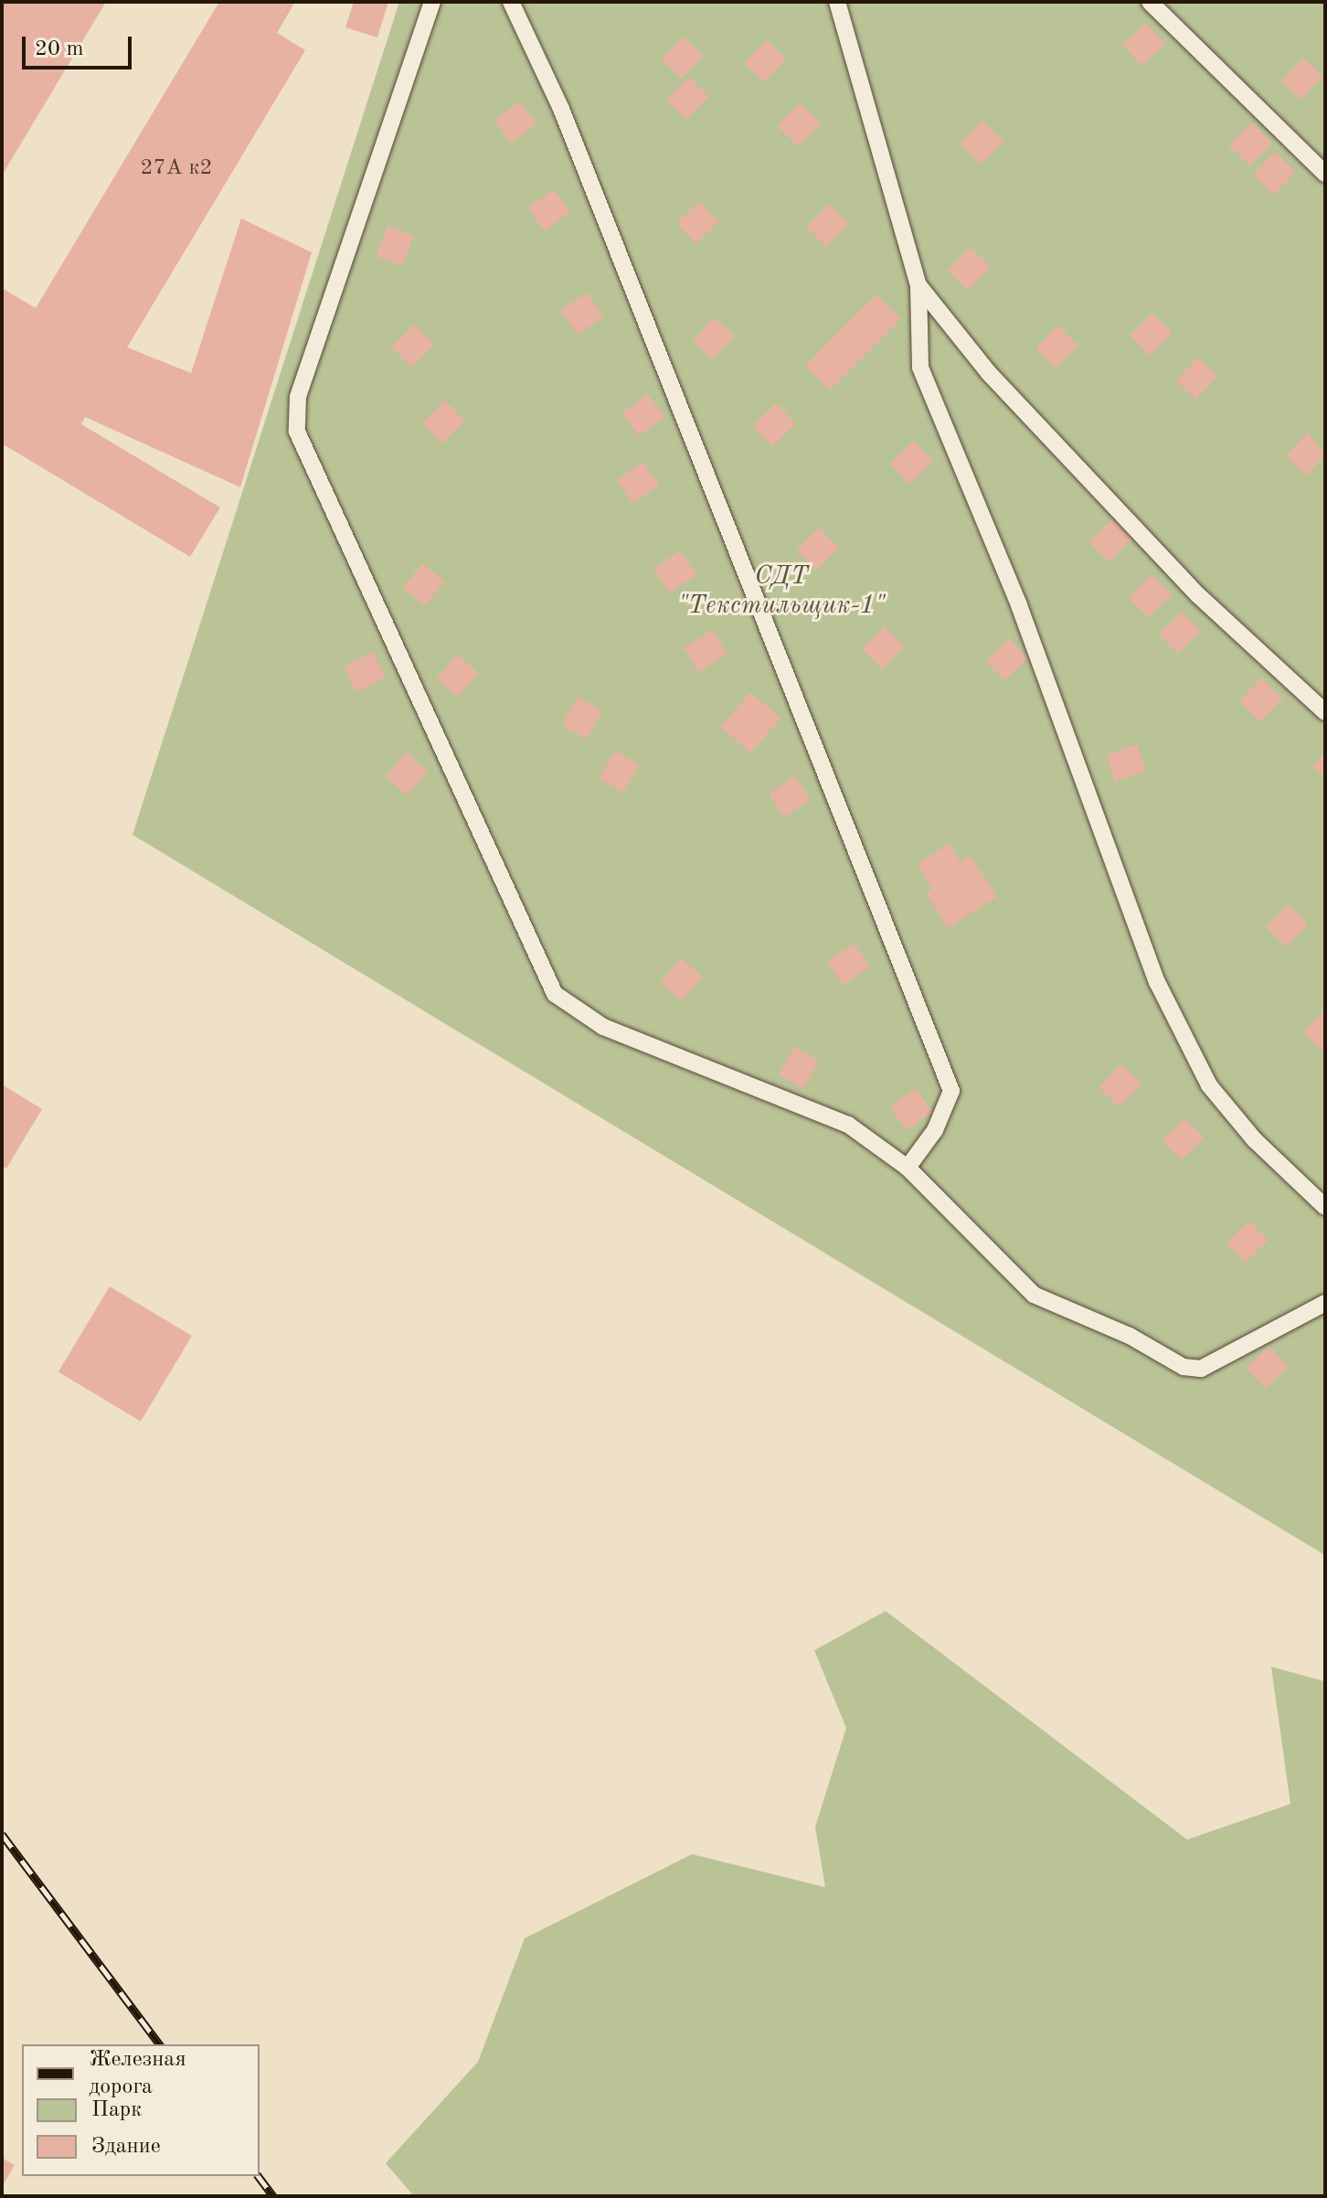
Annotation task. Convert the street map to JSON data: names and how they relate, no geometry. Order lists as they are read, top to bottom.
{
  "parks": ["СДТ \"Текстильщик-1\""],
  "house_numbers": ["27А к2"],
  "legend": ["Железная дорога", "Парк", "Здание"],
  "scale_bar": "20 m"
}
